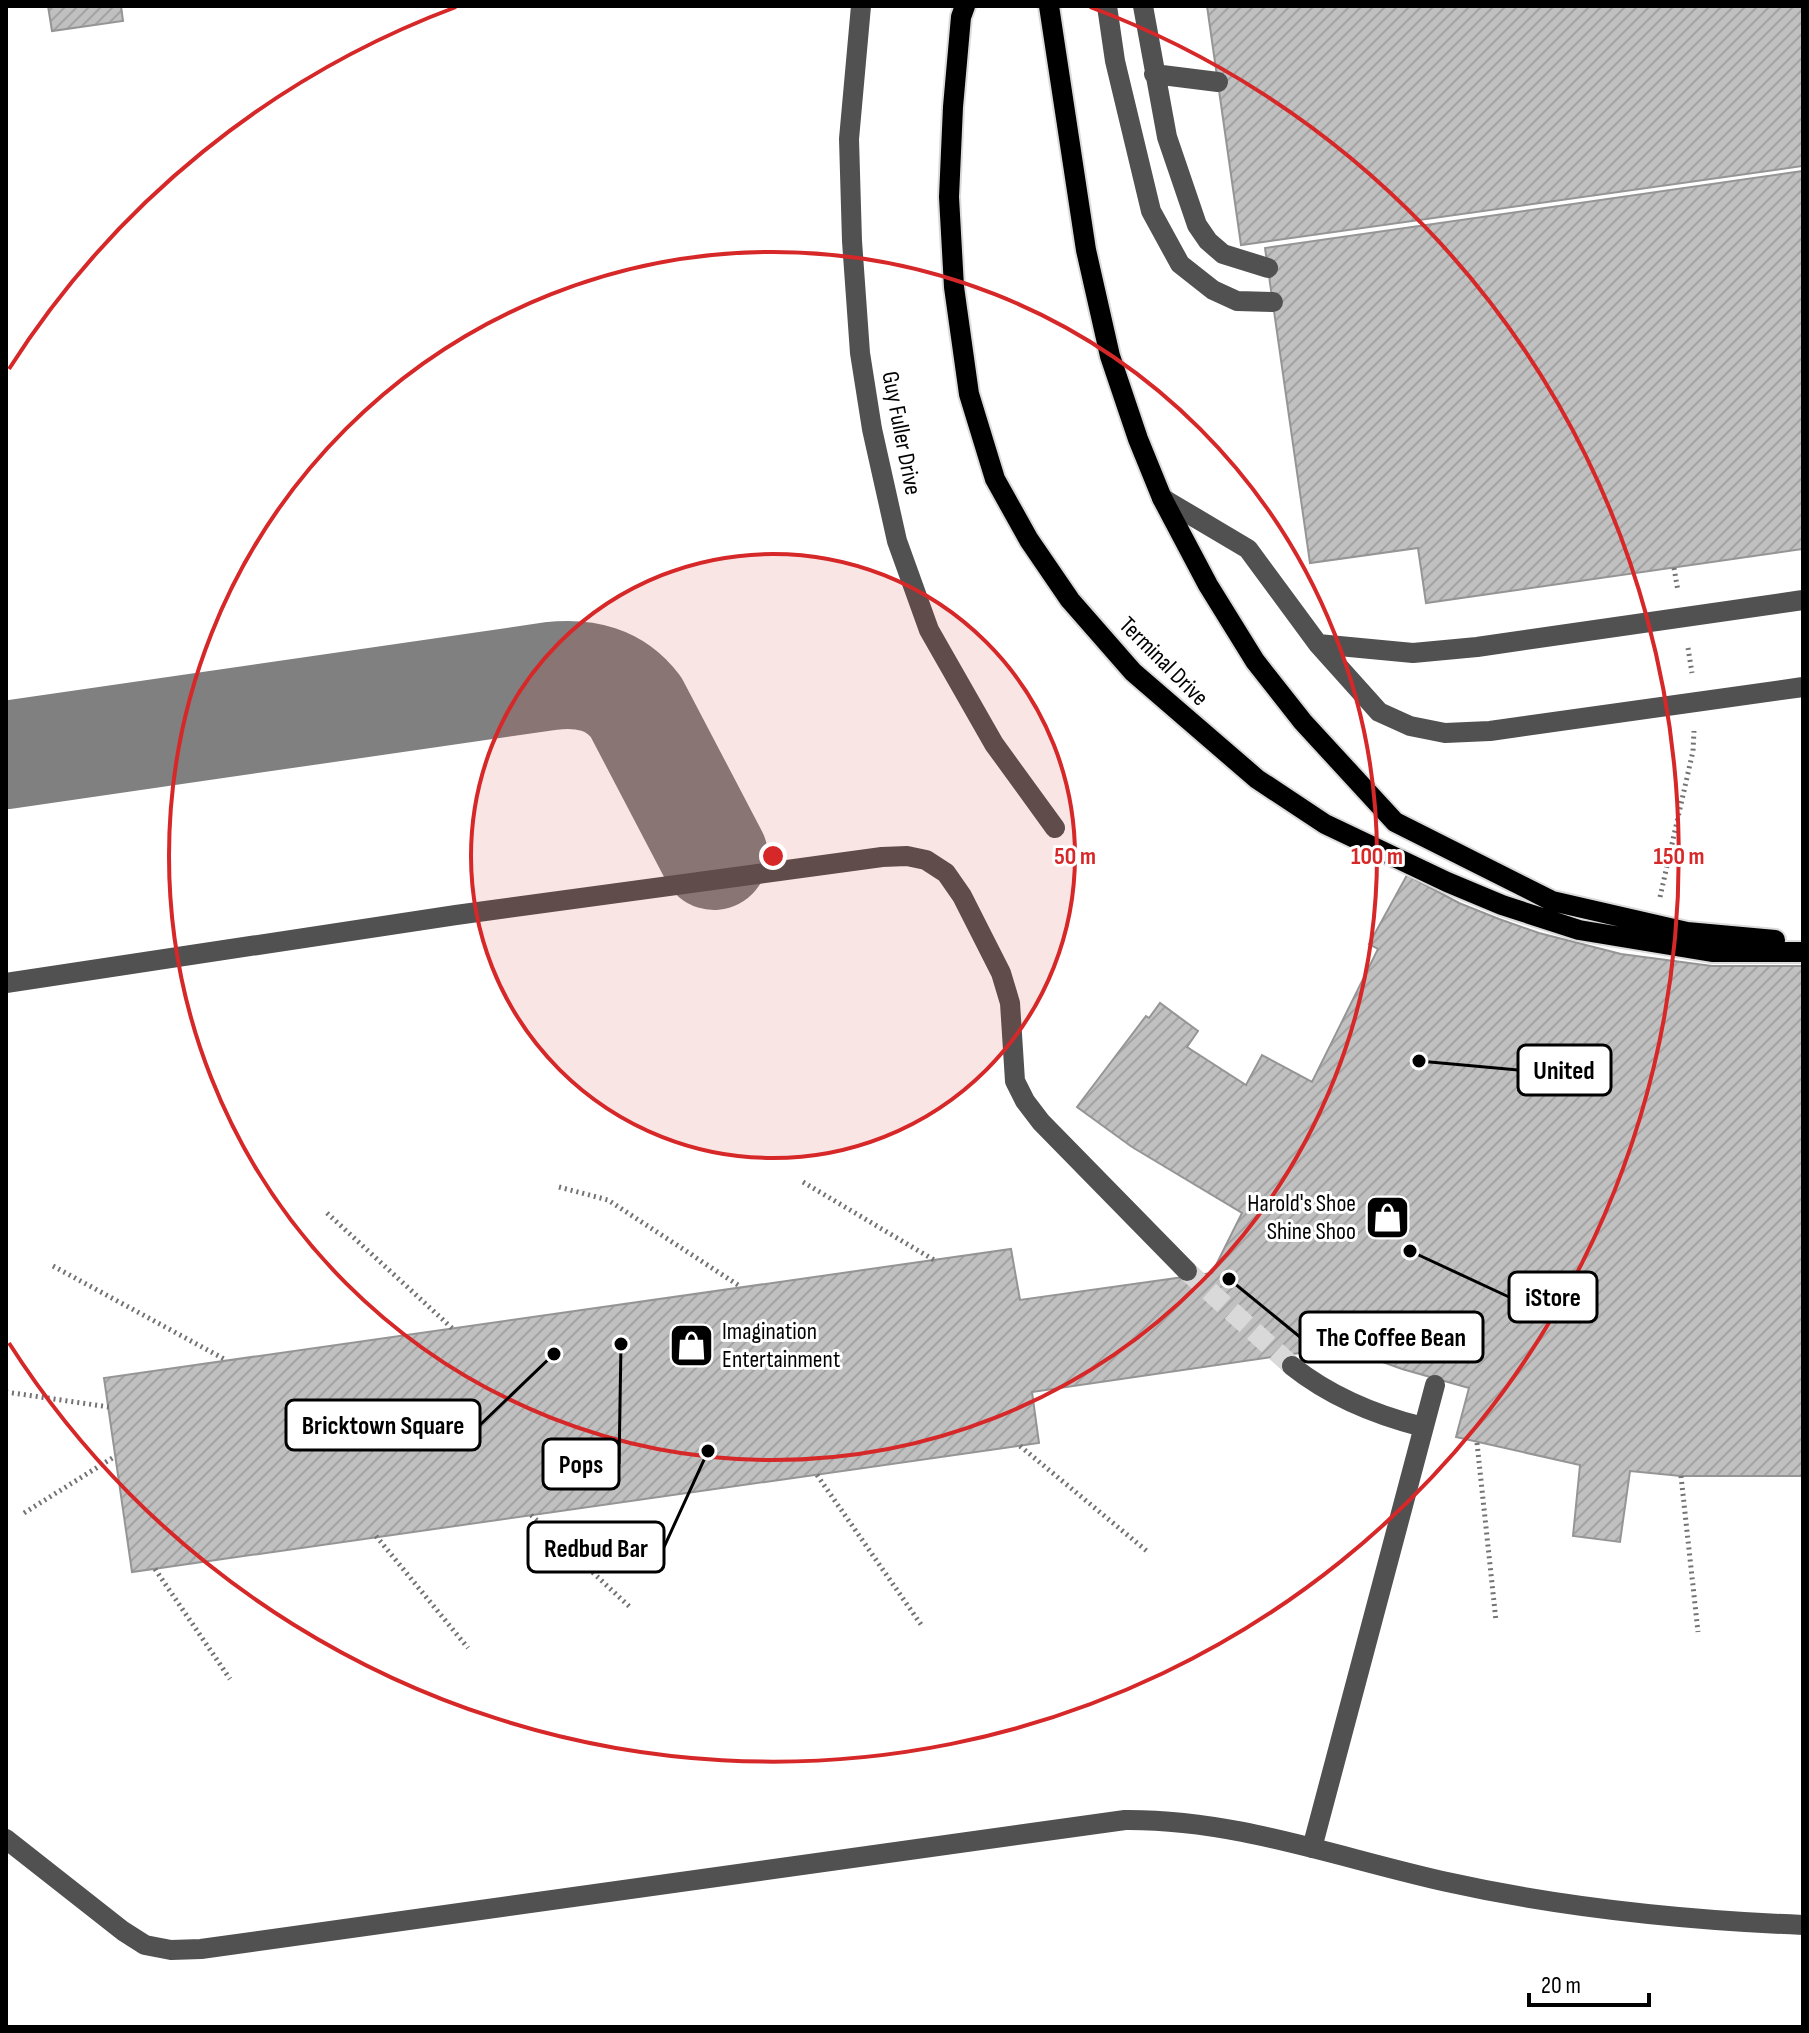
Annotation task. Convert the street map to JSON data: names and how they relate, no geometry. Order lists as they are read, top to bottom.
{
  "streets": {
    "main road": ["Terminal Drive"],
    "street": ["Guy Fuller Drive"]
  },
  "places": {
    "other": [
      "United",
      "iStore",
      "The Coffee Bean",
      "Pops",
      "Bricktown Square",
      "Redbud Bar"
    ],
    "shop": ["Harold's Shoe Shine Shoo", "Imagination Entertainment"]
  },
  "scale_bar": "20 m",
  "rings": ["50 m", "100 m", "150 m"]
}
